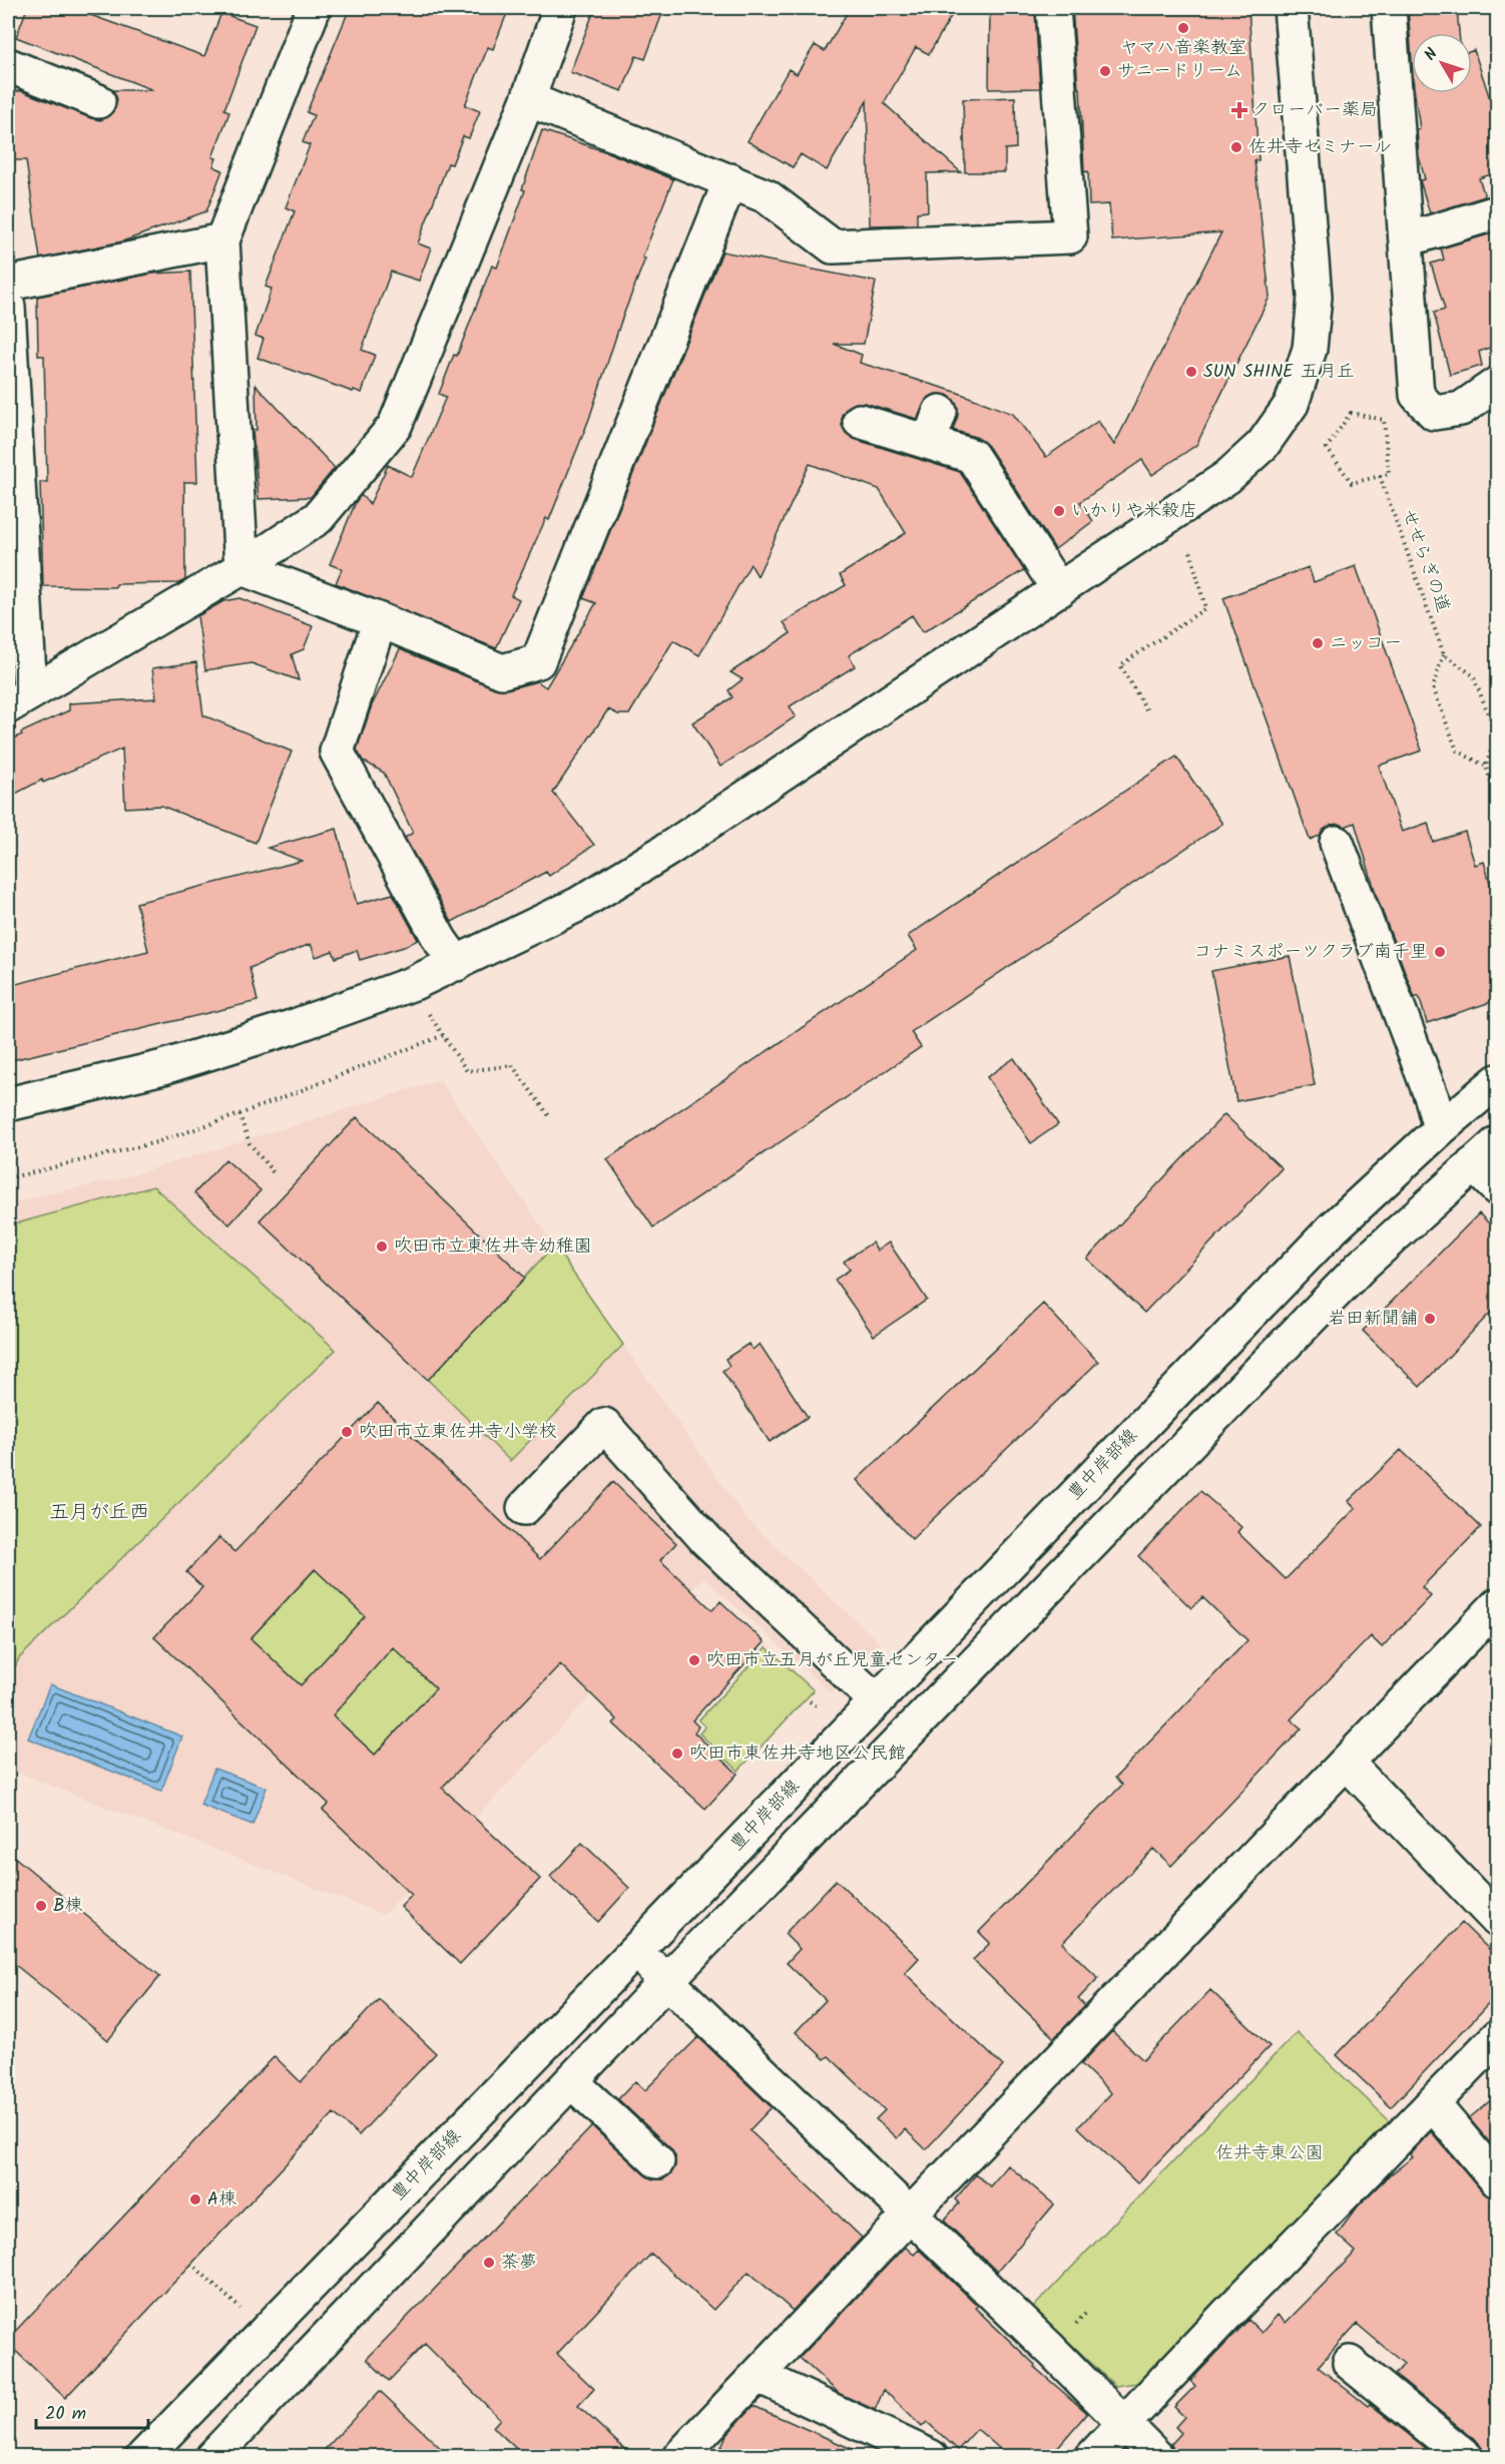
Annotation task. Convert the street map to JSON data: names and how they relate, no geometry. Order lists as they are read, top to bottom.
{
  "streets": {
    "street": ["豊中岸部線"],
    "path": ["せせらぎの道"]
  },
  "districts": ["五月が丘西"],
  "parks": ["佐井寺東公園"],
  "places": {
    "other": [
      "ヤマハ音楽教室",
      "サニードリーム",
      "佐井寺ゼミナール",
      "SUN SHINE 五月丘",
      "いかりや米穀店",
      "ニッコー",
      "コナミスポーツクラブ南千里",
      "吹田市立東佐井寺幼稚園",
      "岩田新聞舗",
      "吹田市立東佐井寺小学校",
      "吹田市立五月が丘児童センター",
      "吹田市東佐井寺地区公民館",
      "B棟",
      "A棟",
      "茶夢"
    ],
    "health": ["クローバー薬局"]
  },
  "scale_bar": "20 m",
  "north": "top left"
}
